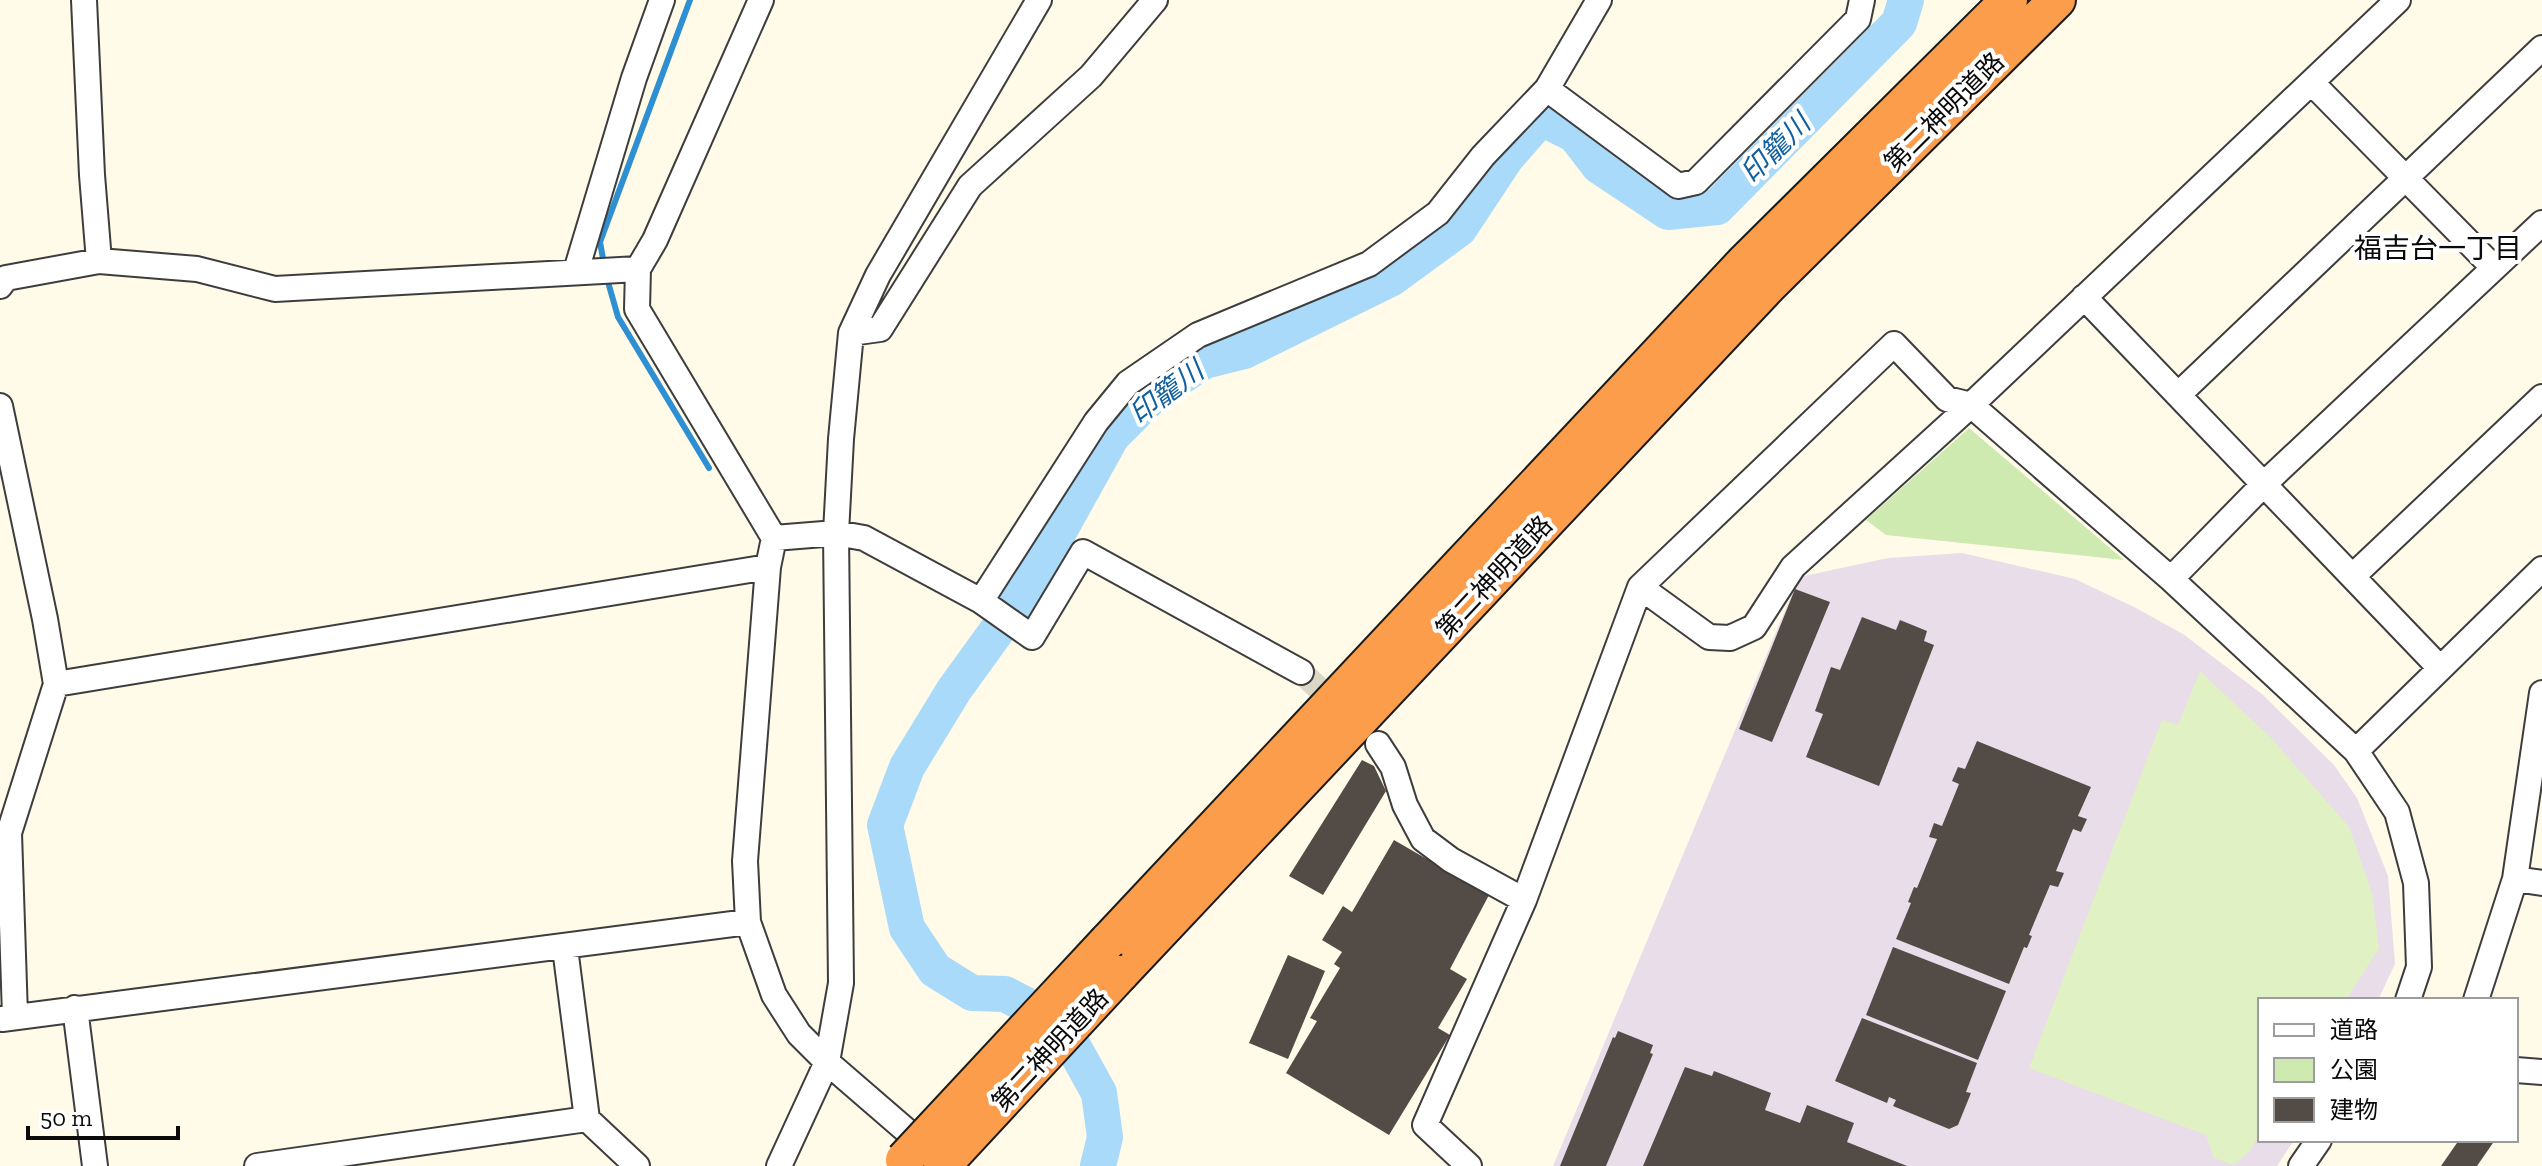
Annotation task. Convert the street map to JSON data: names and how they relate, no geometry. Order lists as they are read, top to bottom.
{
  "streets": {
    "highway": ["第二神明道路"]
  },
  "districts": ["福吉台一丁目"],
  "water": ["印籠川"],
  "legend": ["道路", "公園", "建物"],
  "scale_bar": "50 m"
}
